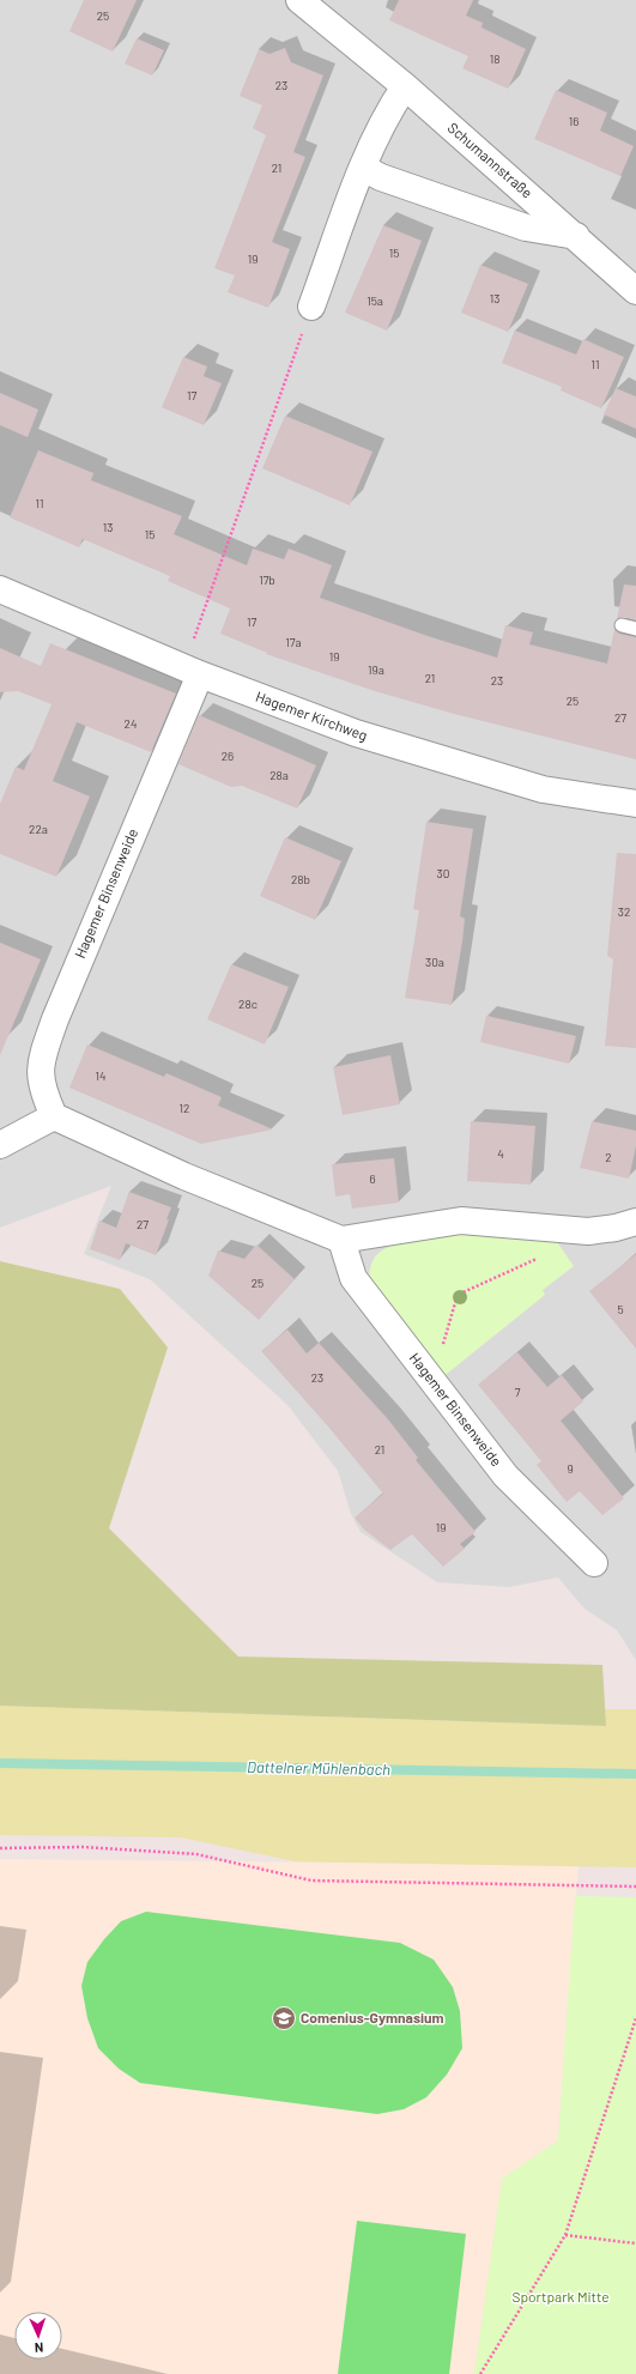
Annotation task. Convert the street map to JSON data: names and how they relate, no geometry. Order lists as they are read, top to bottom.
{
  "streets": {
    "street": ["Schumannstraße", "Hagemer Kirchweg", "Hagemer Binsenweide"]
  },
  "crossings": [
    ["Hagemer Kirchweg", "Hagemer Binsenweide"]
  ],
  "water": ["Dattelner Mühlenbach"],
  "parks": ["Sportpark Mitte"],
  "places": {
    "school or university": ["Comenius-Gymnasium"]
  },
  "house_numbers": [
    "25",
    "18",
    "23",
    "16",
    "21",
    "15",
    "19",
    "13",
    "15a",
    "11",
    "17",
    "11",
    "13",
    "15",
    "17b",
    "17",
    "17a",
    "19",
    "19a",
    "21",
    "23",
    "25",
    "27",
    "24",
    "26",
    "28a",
    "22a",
    "30",
    "28b",
    "32",
    "30a",
    "28c",
    "14",
    "12",
    "4",
    "2",
    "6",
    "27",
    "25",
    "5",
    "23",
    "7",
    "21",
    "9",
    "19"
  ],
  "north": "bottom"
}
